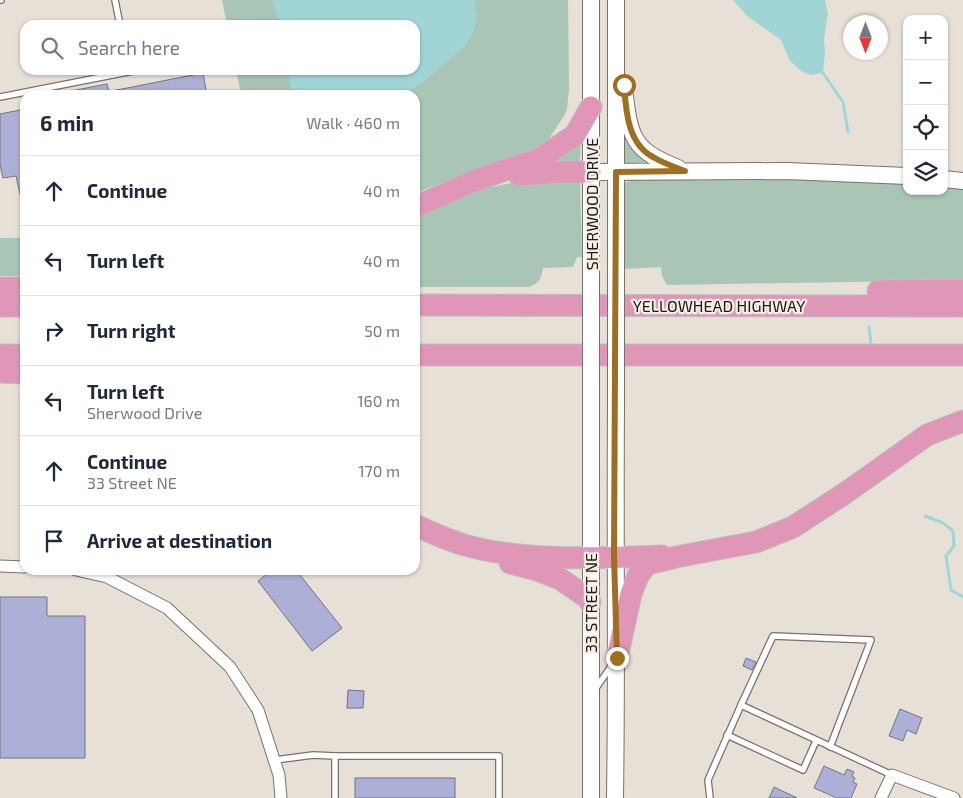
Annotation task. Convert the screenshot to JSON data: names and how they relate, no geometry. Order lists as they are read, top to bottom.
{
  "streets": {
    "highway": ["YELLOWHEAD HIGHWAY"],
    "main road": ["SHERWOOD DRIVE", "33 STREET NE"]
  },
  "crossings": [
    ["SHERWOOD DRIVE", "33 STREET NE"]
  ],
  "north": "bottom",
  "page": {
    "map_buttons": ["+", "−"],
    "search": "Search here",
    "heading": ["6 min", "Walk · 460 m"],
    "list": [
      ["Continue", "40 m"],
      ["Turn left", "40 m"],
      ["Turn right", "50 m"],
      ["Turn left", "Sherwood Drive", "160 m"],
      ["Continue", "33 Street NE", "170 m"],
      "Arrive at destination"
    ]
  }
}
